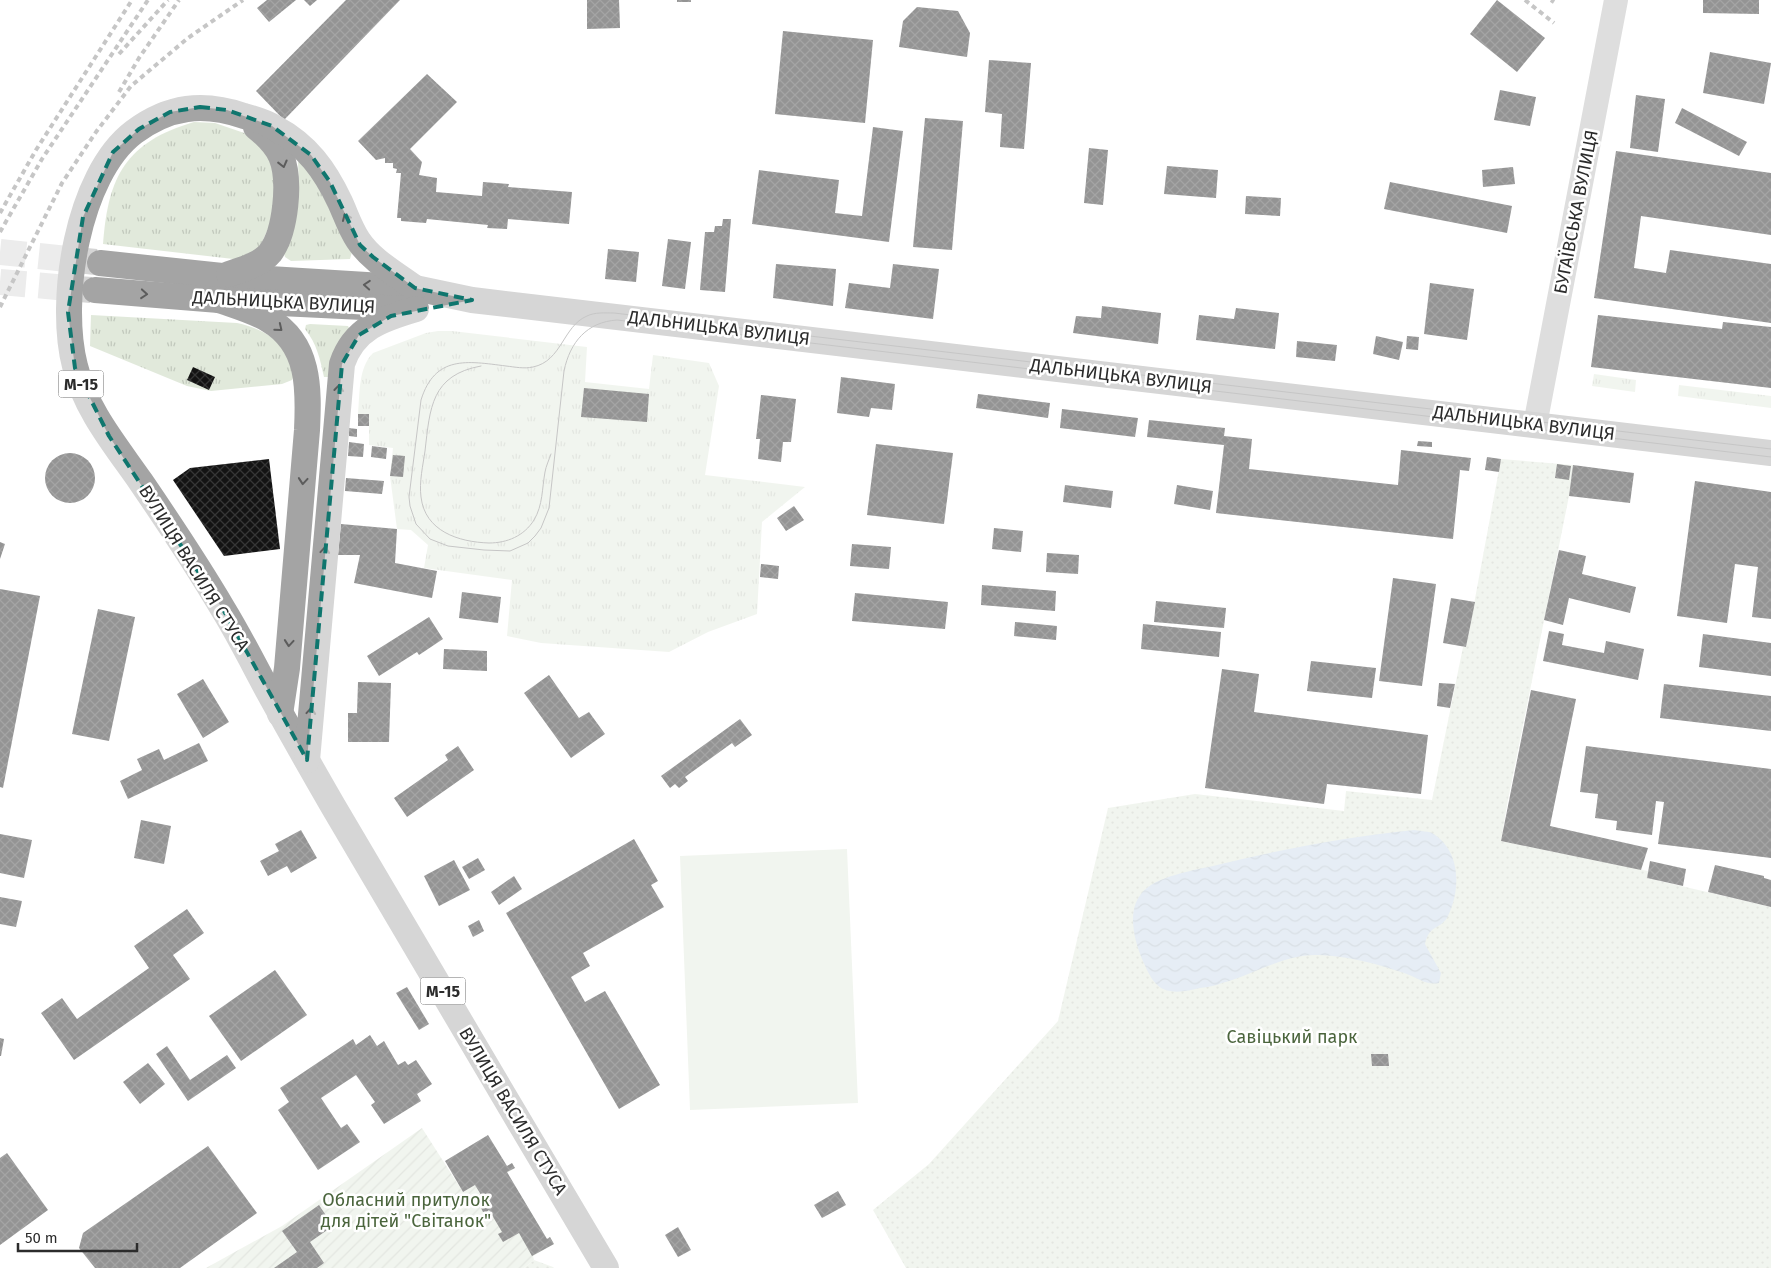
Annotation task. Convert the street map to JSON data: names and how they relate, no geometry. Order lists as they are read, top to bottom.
{
  "streets": {
    "main road": [
      "БУГАЇВСЬКА ВУЛИЦЯ",
      "ДАЛЬНИЦЬКА ВУЛИЦЯ",
      "М-15",
      "ВУЛИЦЯ ВАСИЛЯ СТУСА"
    ]
  },
  "crossings": [
    ["БУГАЇВСЬКА ВУЛИЦЯ", "ДАЛЬНИЦЬКА ВУЛИЦЯ"],
    ["ДАЛЬНИЦЬКА ВУЛИЦЯ", "М-15"],
    ["ДАЛЬНИЦЬКА ВУЛИЦЯ", "ВУЛИЦЯ ВАСИЛЯ СТУСА"],
    ["М-15", "ВУЛИЦЯ ВАСИЛЯ СТУСА"]
  ],
  "parks": ["Савіцький парк", "Обласний притулок для дітей \"Світанок\""],
  "scale_bar": "50 m"
}
